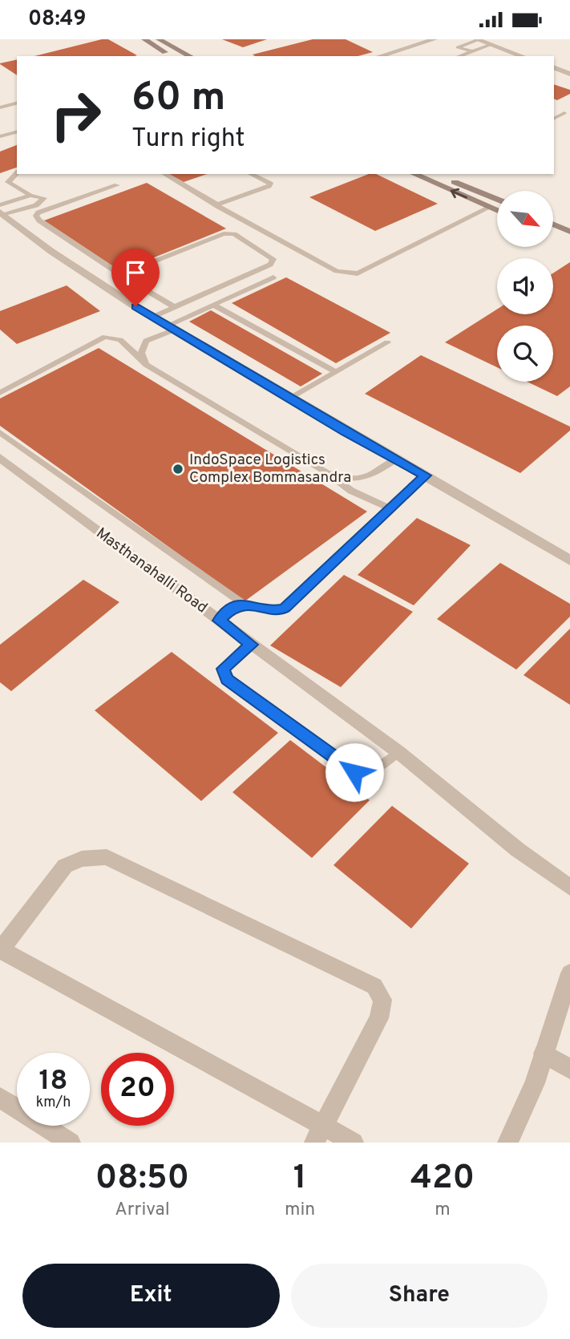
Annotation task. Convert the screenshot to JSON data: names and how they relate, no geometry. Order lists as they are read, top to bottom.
{
  "streets": {
    "street": ["Masthanahalli Road"]
  },
  "places": ["IndoSpace Logistics Complex Bommasandra"],
  "north": "bottom right",
  "page": {
    "status": "08:49",
    "turn": ["60 m", "Turn right"],
    "speed": "18 km/h",
    "limit": "20",
    "eta": [
      "08:50",
      "Arrival",
      "1",
      "min",
      "420",
      "m"
    ],
    "buttons": ["Exit", "Share"]
  }
}
